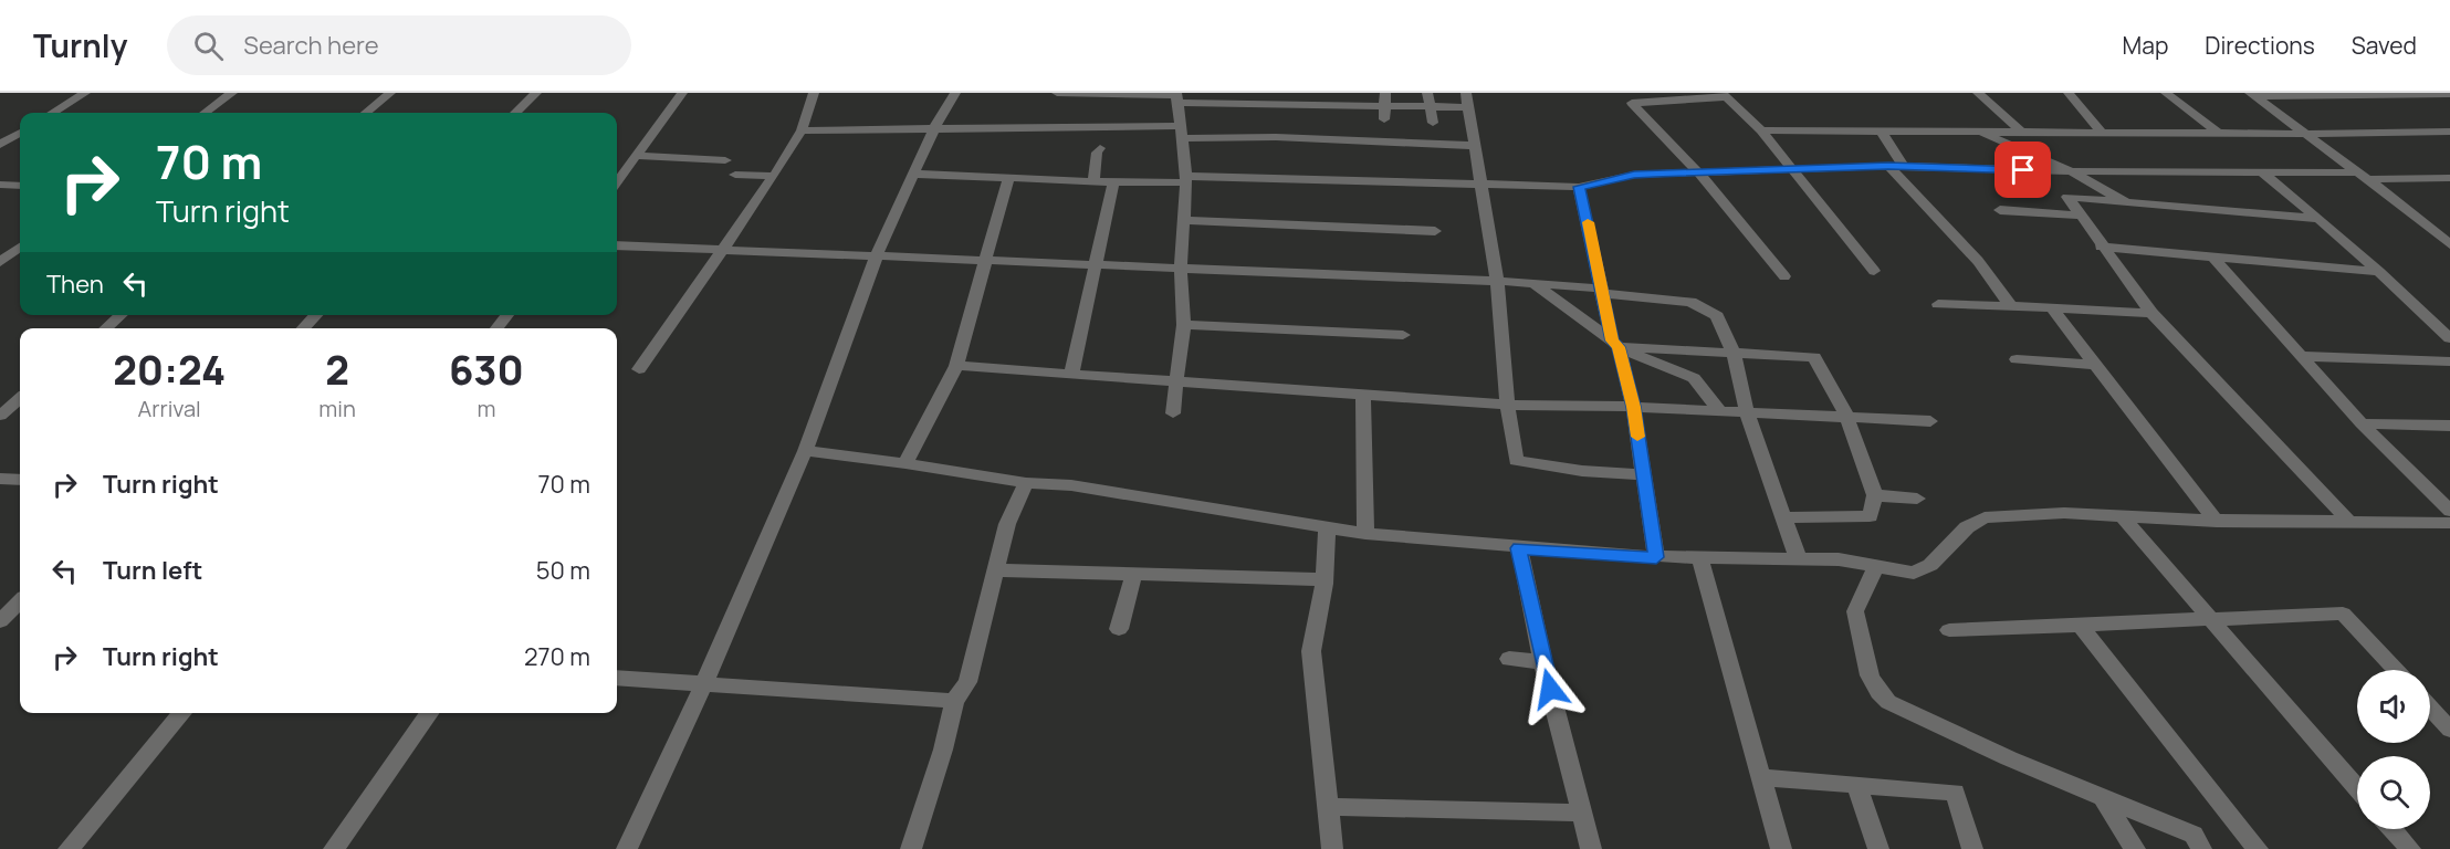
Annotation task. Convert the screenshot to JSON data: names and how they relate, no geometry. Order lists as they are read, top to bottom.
{
  "page": {
    "header": "Turnly",
    "search": "Search here",
    "nav": ["Map", "Directions", "Saved"],
    "turn": ["70 m", "Turn right"],
    "then": "Then",
    "eta": [
      "20:24",
      "Arrival",
      "2",
      "min",
      "630",
      "m"
    ],
    "list": [
      {
        "name": "Turn right",
        "value": "70 m"
      },
      {
        "name": "Turn left",
        "value": "50 m"
      },
      {
        "name": "Turn right",
        "value": "270 m"
      }
    ]
  }
}
